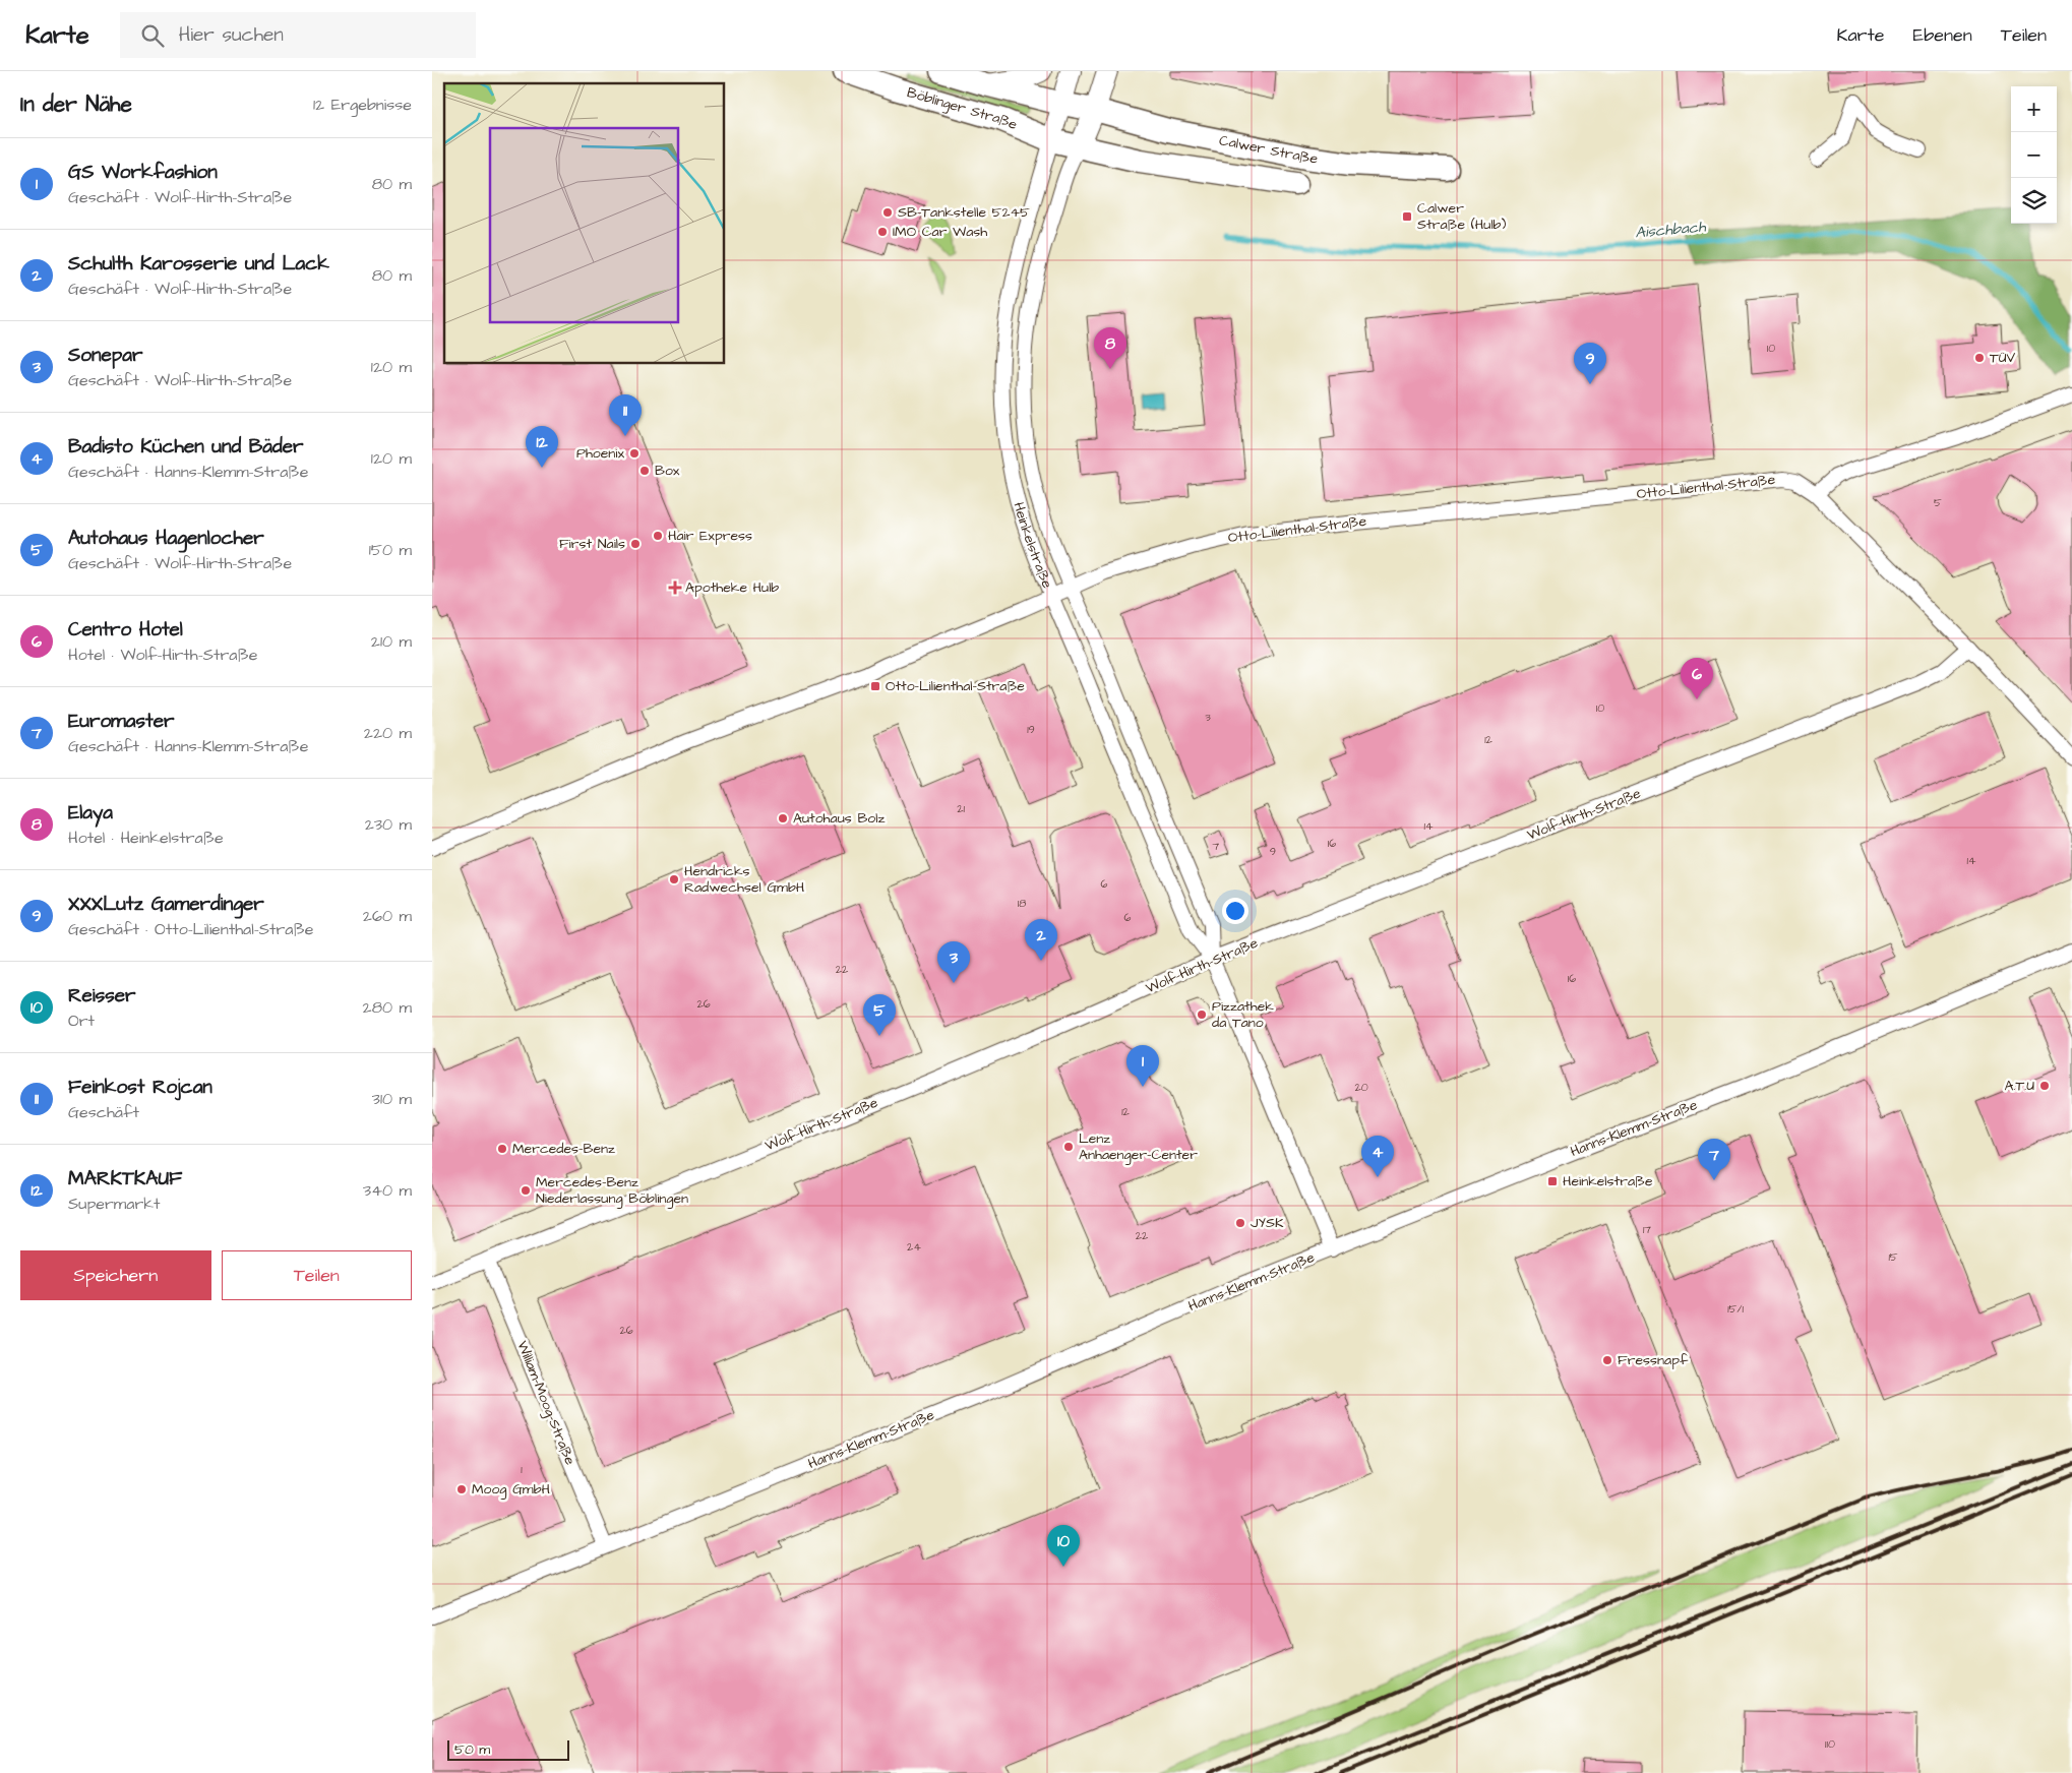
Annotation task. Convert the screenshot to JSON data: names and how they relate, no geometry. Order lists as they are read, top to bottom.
{
  "streets": {
    "main road": ["Böblinger Straße", "Calwer Straße"],
    "street": [
      "Otto-Lilienthal-Straße",
      "Heinkelstraße",
      "Wolf-Hirth-Straße",
      "Hanns-Klemm-Straße",
      "William-Moog-Straße"
    ]
  },
  "crossings": [
    ["Böblinger Straße", "Calwer Straße"],
    ["Böblinger Straße", "Heinkelstraße"],
    ["Calwer Straße", "Heinkelstraße"],
    ["Otto-Lilienthal-Straße", "Heinkelstraße"],
    ["Heinkelstraße", "Wolf-Hirth-Straße"],
    ["Heinkelstraße", "Hanns-Klemm-Straße"],
    ["Wolf-Hirth-Straße", "William-Moog-Straße"],
    ["Hanns-Klemm-Straße", "William-Moog-Straße"]
  ],
  "water": ["Aischbach"],
  "places": {
    "other": [
      "SB-Tankstelle 5245",
      "IMO Car Wash",
      "TÜV",
      "Phoenix",
      "Box",
      "Hair Express",
      "First Nails",
      "Autohaus Bolz",
      "Hendricks Radwechsel GmbH",
      "Pizzathek da Tano",
      "A.T.U",
      "Lenz Anhaenger-Center",
      "Mercedes-Benz",
      "Mercedes-Benz Niederlassung Böblingen",
      "JYSK",
      "Fressnapf",
      "Moog GmbH"
    ],
    "transit": ["Calwer Straße (Hulb)", "Otto-Lilienthal-Straße", "Heinkelstraße"],
    "health": ["Apotheke Hulb"]
  },
  "house_numbers": [
    "10",
    "5",
    "10",
    "3",
    "19",
    "12",
    "21",
    "14",
    "16",
    "7",
    "9",
    "14",
    "6",
    "18",
    "6",
    "22",
    "16",
    "26",
    "20",
    "12",
    "17",
    "22",
    "24",
    "15",
    "15/1",
    "26",
    "1",
    "110"
  ],
  "scale_bar": "50 m",
  "page": {
    "header": "Karte",
    "search": "Hier suchen",
    "nav": ["Karte", "Ebenen", "Teilen"],
    "heading": ["In der Nähe", "12 Ergebnisse"],
    "map_buttons": ["+", "−"],
    "list": [
      {
        "mark": "1",
        "name": "GS Workfashion",
        "note": "Geschäft · Wolf-Hirth-Straße",
        "value": "80 m"
      },
      {
        "mark": "2",
        "name": "Schulth Karosserie und Lack",
        "note": "Geschäft · Wolf-Hirth-Straße",
        "value": "80 m"
      },
      {
        "mark": "3",
        "name": "Sonepar",
        "note": "Geschäft · Wolf-Hirth-Straße",
        "value": "120 m"
      },
      {
        "mark": "4",
        "name": "Badisto Küchen und Bäder",
        "note": "Geschäft · Hanns-Klemm-Straße",
        "value": "120 m"
      },
      {
        "mark": "5",
        "name": "Autohaus Hagenlocher",
        "note": "Geschäft · Wolf-Hirth-Straße",
        "value": "150 m"
      },
      {
        "mark": "6",
        "name": "Centro Hotel",
        "note": "Hotel · Wolf-Hirth-Straße",
        "value": "210 m"
      },
      {
        "mark": "7",
        "name": "Euromaster",
        "note": "Geschäft · Hanns-Klemm-Straße",
        "value": "220 m"
      },
      {
        "mark": "8",
        "name": "Elaya",
        "note": "Hotel · Heinkelstraße",
        "value": "230 m"
      },
      {
        "mark": "9",
        "name": "XXXLutz Gamerdinger",
        "note": "Geschäft · Otto-Lilienthal-Straße",
        "value": "260 m"
      },
      {
        "mark": "10",
        "name": "Reisser",
        "note": "Ort",
        "value": "280 m"
      },
      {
        "mark": "11",
        "name": "Feinkost Rojcan",
        "note": "Geschäft",
        "value": "310 m"
      },
      {
        "mark": "12",
        "name": "MARKTKAUF",
        "note": "Supermarkt",
        "value": "340 m"
      }
    ],
    "pins": [
      "8",
      "9",
      "11",
      "12",
      "6",
      "2",
      "3",
      "5",
      "1",
      "4",
      "7",
      "10"
    ],
    "buttons": ["Speichern", "Teilen"],
    "scale": "50 m"
  }
}
